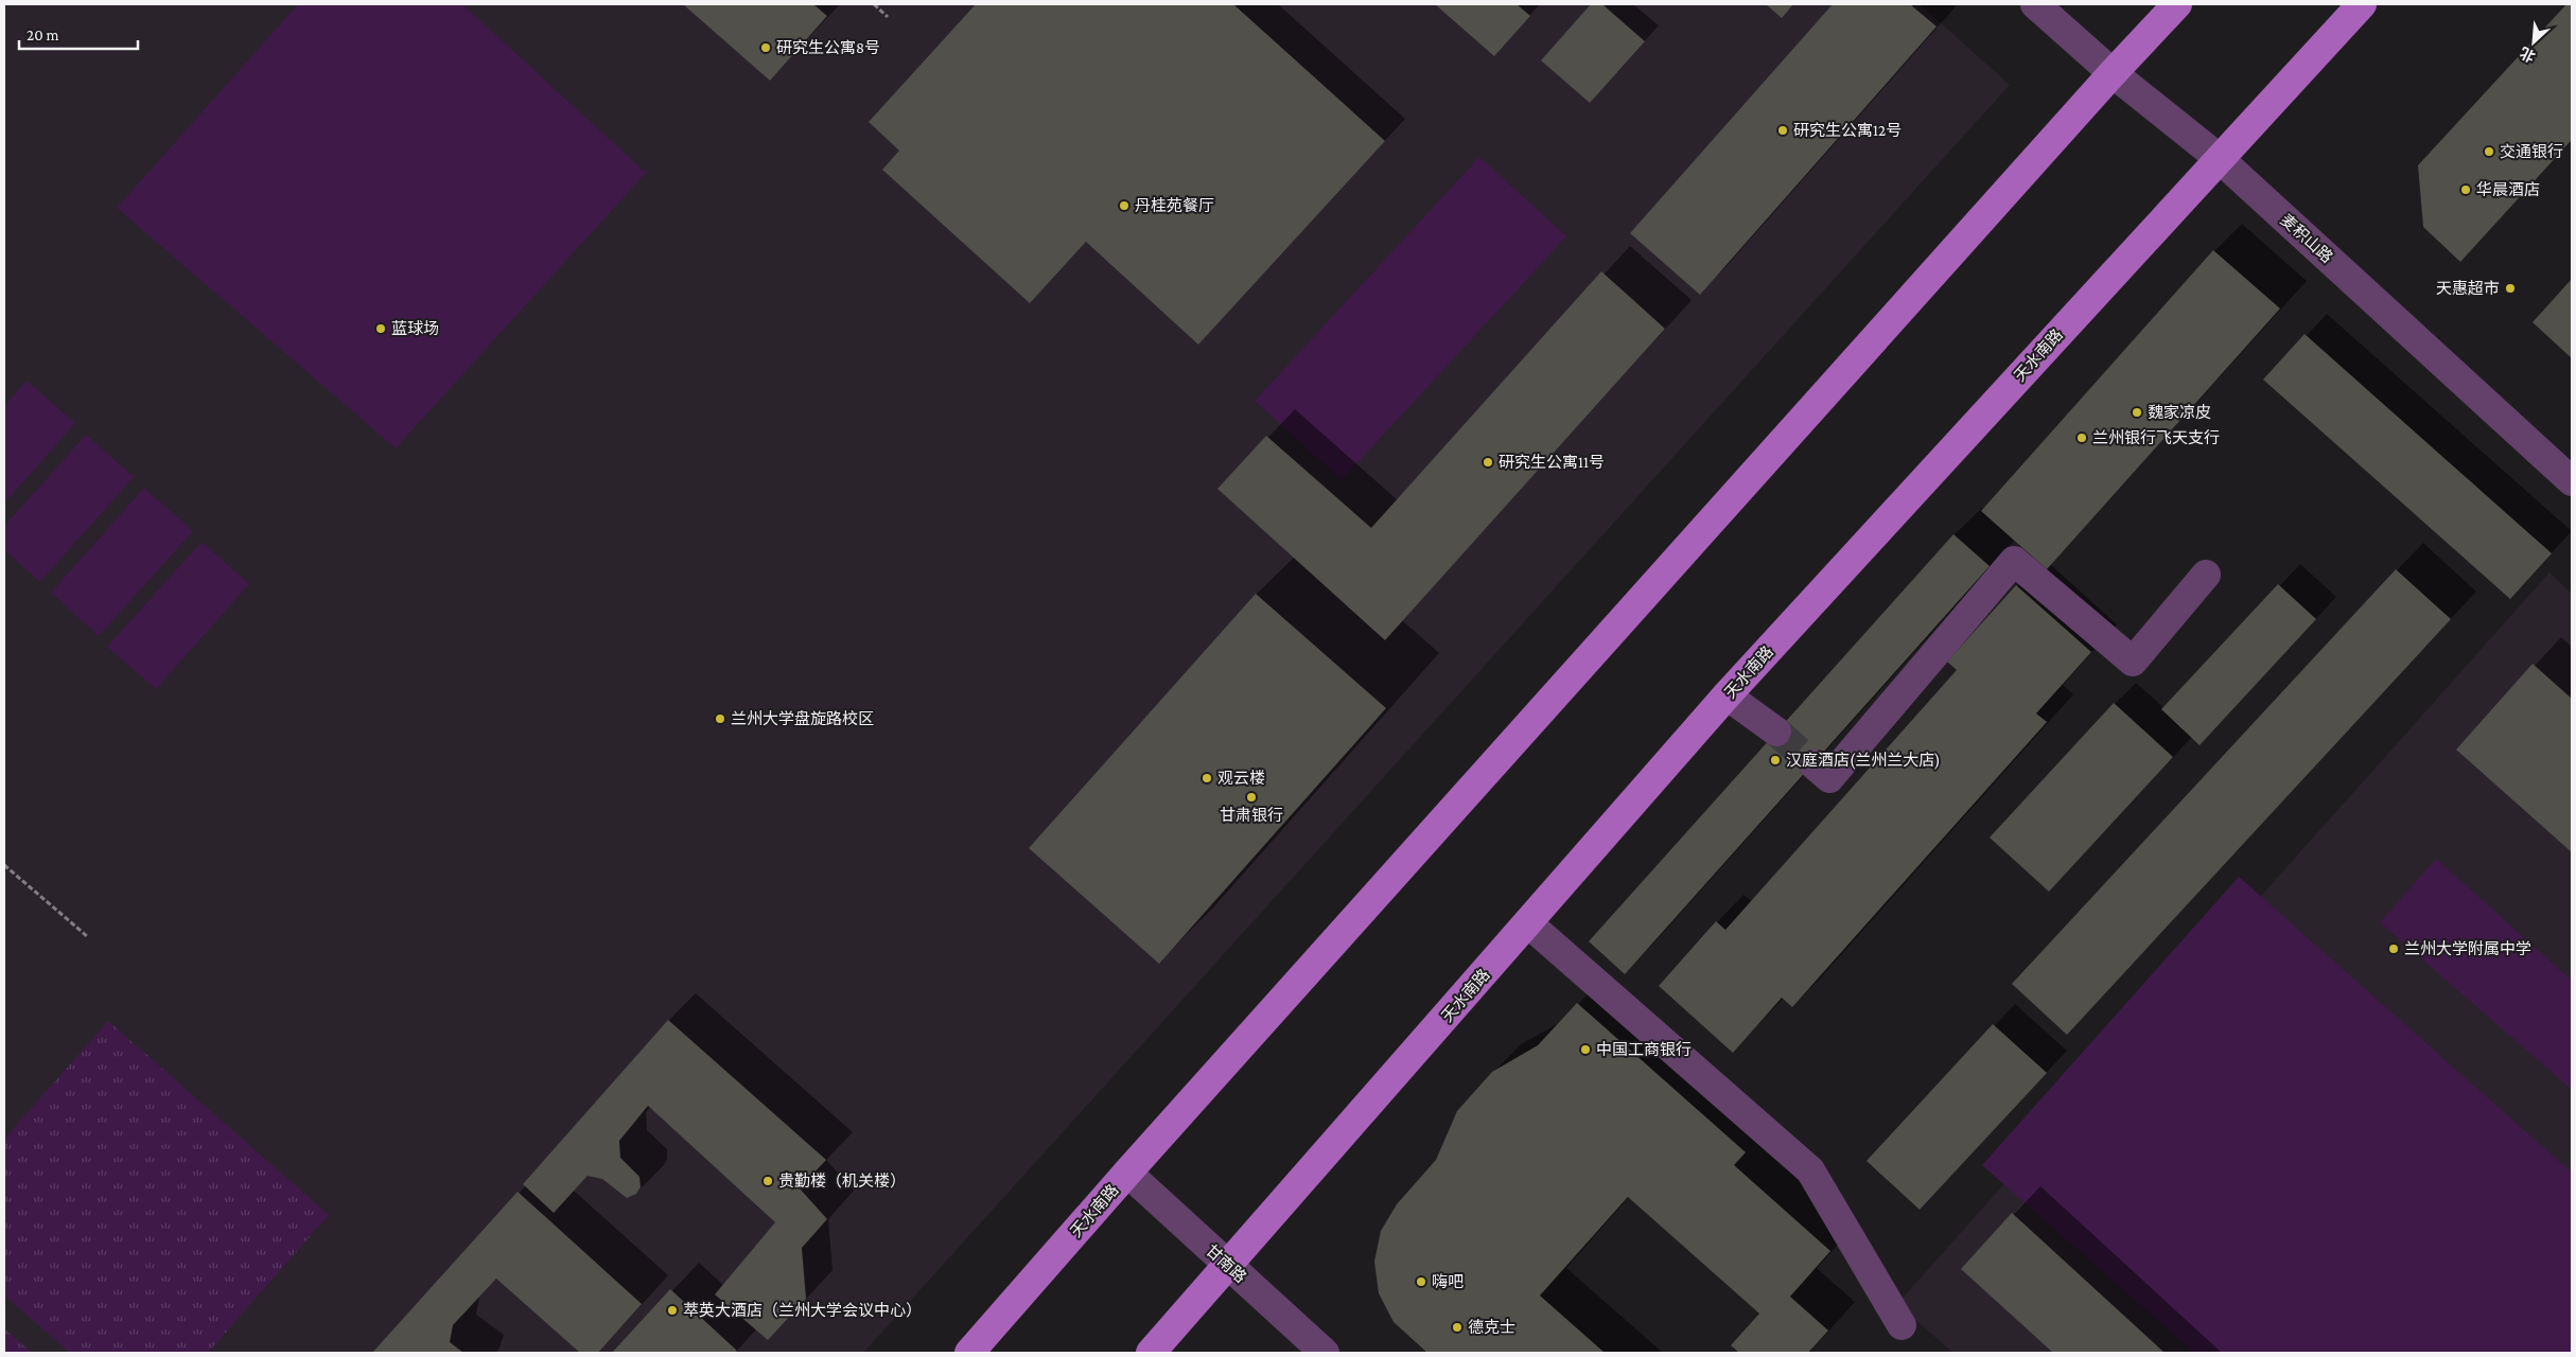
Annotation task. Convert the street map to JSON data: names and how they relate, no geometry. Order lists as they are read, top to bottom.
{
  "streets": {
    "main road": ["天水南路"],
    "street": ["麦积山路", "甘南路"]
  },
  "crossings": [
    ["麦积山路", "天水南路"],
    ["天水南路", "甘南路"]
  ],
  "places": [
    "研究生公寓8号",
    "研究生公寓12号",
    "交通银行",
    "华晨酒店",
    "丹桂苑餐厅",
    "天惠超市",
    "蓝球场",
    "魏家凉皮",
    "兰州银行飞天支行",
    "研究生公寓11号",
    "兰州大学盘旋路校区",
    "汉庭酒店(兰州兰大店)",
    "观云楼",
    "甘肃银行",
    "兰州大学附属中学",
    "中国工商银行",
    "贵勤楼（机关楼）",
    "嗨吧",
    "萃英大酒店（兰州大学会议中心）",
    "德克士"
  ],
  "scale_bar": "20 m",
  "north": "bottom left"
}
